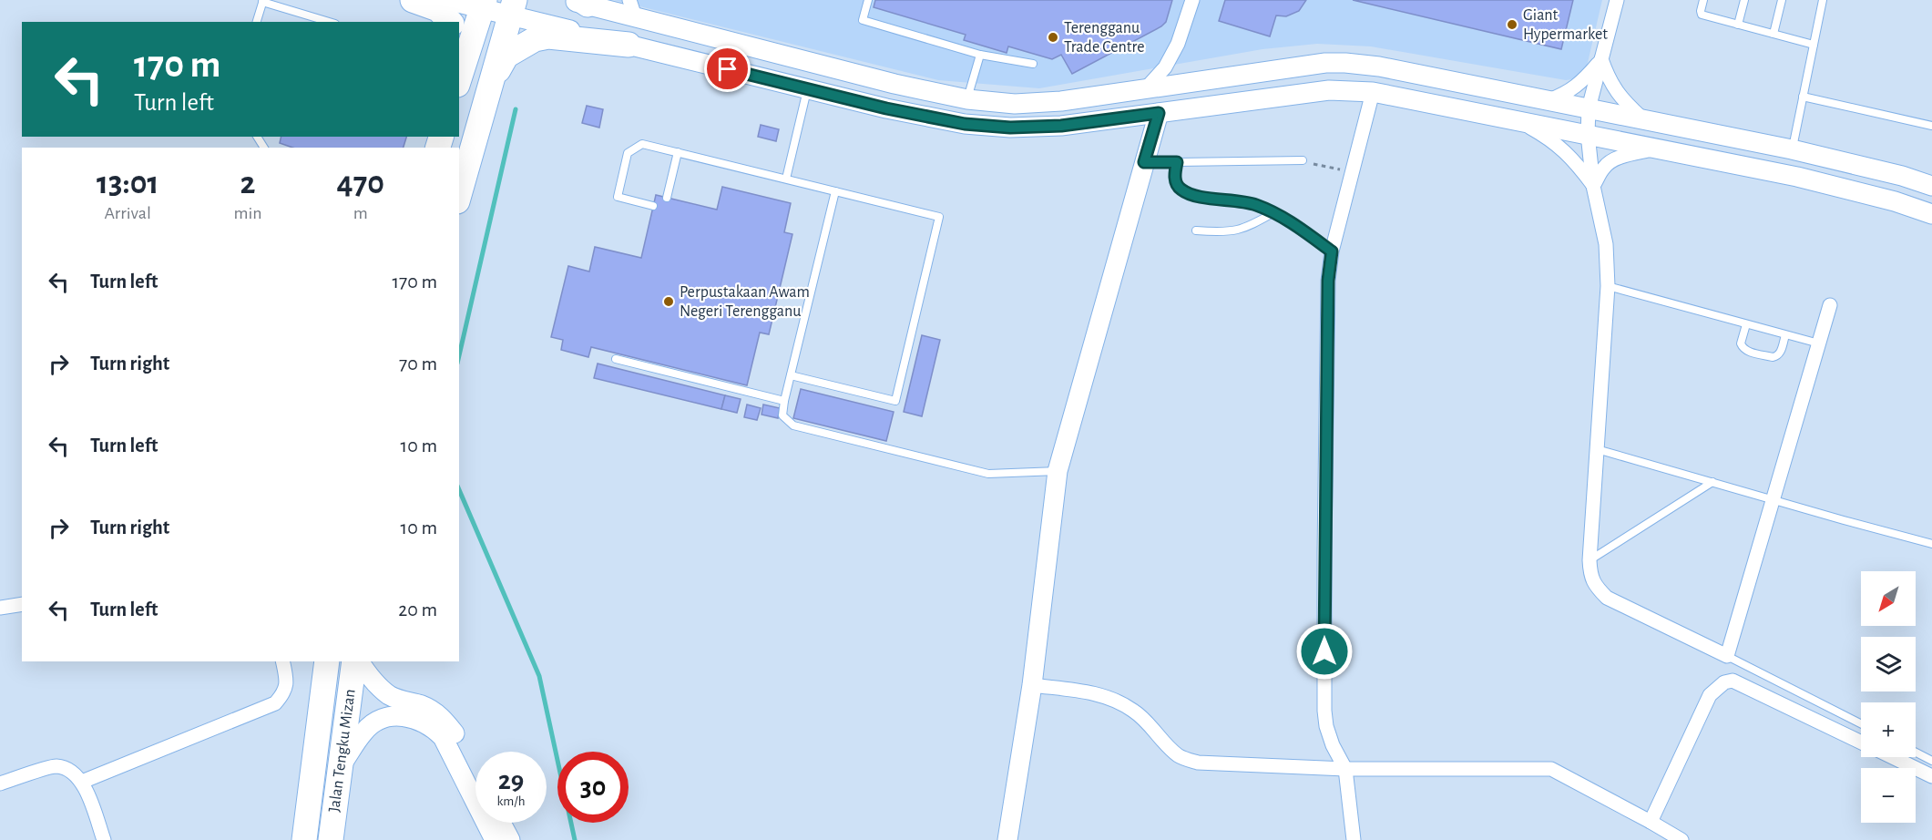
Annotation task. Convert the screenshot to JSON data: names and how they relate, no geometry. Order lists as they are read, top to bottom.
{
  "streets": {
    "highway": ["Jalan Tengku Mizan"]
  },
  "places": ["Giant Hypermarket", "Terengganu Trade Centre", "Perpustakaan Awam Negeri Terengganu"],
  "north": "bottom left",
  "page": {
    "turn": ["170 m", "Turn left"],
    "eta": [
      "13:01",
      "Arrival",
      "2",
      "min",
      "470",
      "m"
    ],
    "list": [
      {
        "name": "Turn left",
        "value": "170 m"
      },
      {
        "name": "Turn right",
        "value": "70 m"
      },
      {
        "name": "Turn left",
        "value": "10 m"
      },
      {
        "name": "Turn right",
        "value": "10 m"
      },
      {
        "name": "Turn left",
        "value": "20 m"
      }
    ],
    "map_buttons": ["+", "−"],
    "speed": "29 km/h",
    "limit": "30"
  }
}
